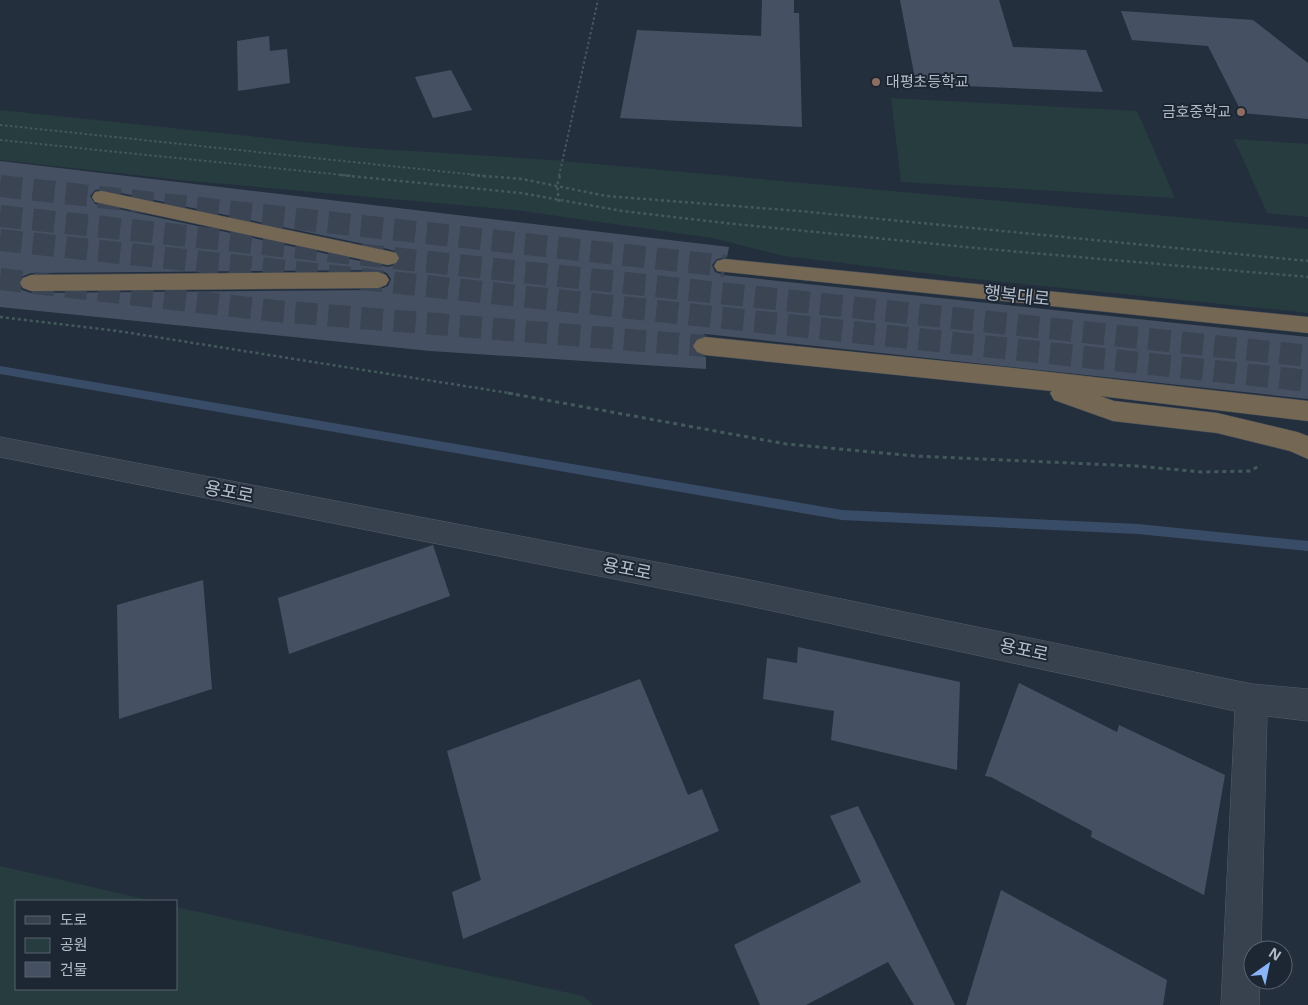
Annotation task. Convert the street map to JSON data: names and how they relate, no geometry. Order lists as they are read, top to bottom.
{
  "streets": {
    "highway": ["행복대로"],
    "street": ["용포로"]
  },
  "places": ["대평초등학교", "금호중학교"],
  "legend": ["도로", "공원", "건물"],
  "north": "top right"
}
